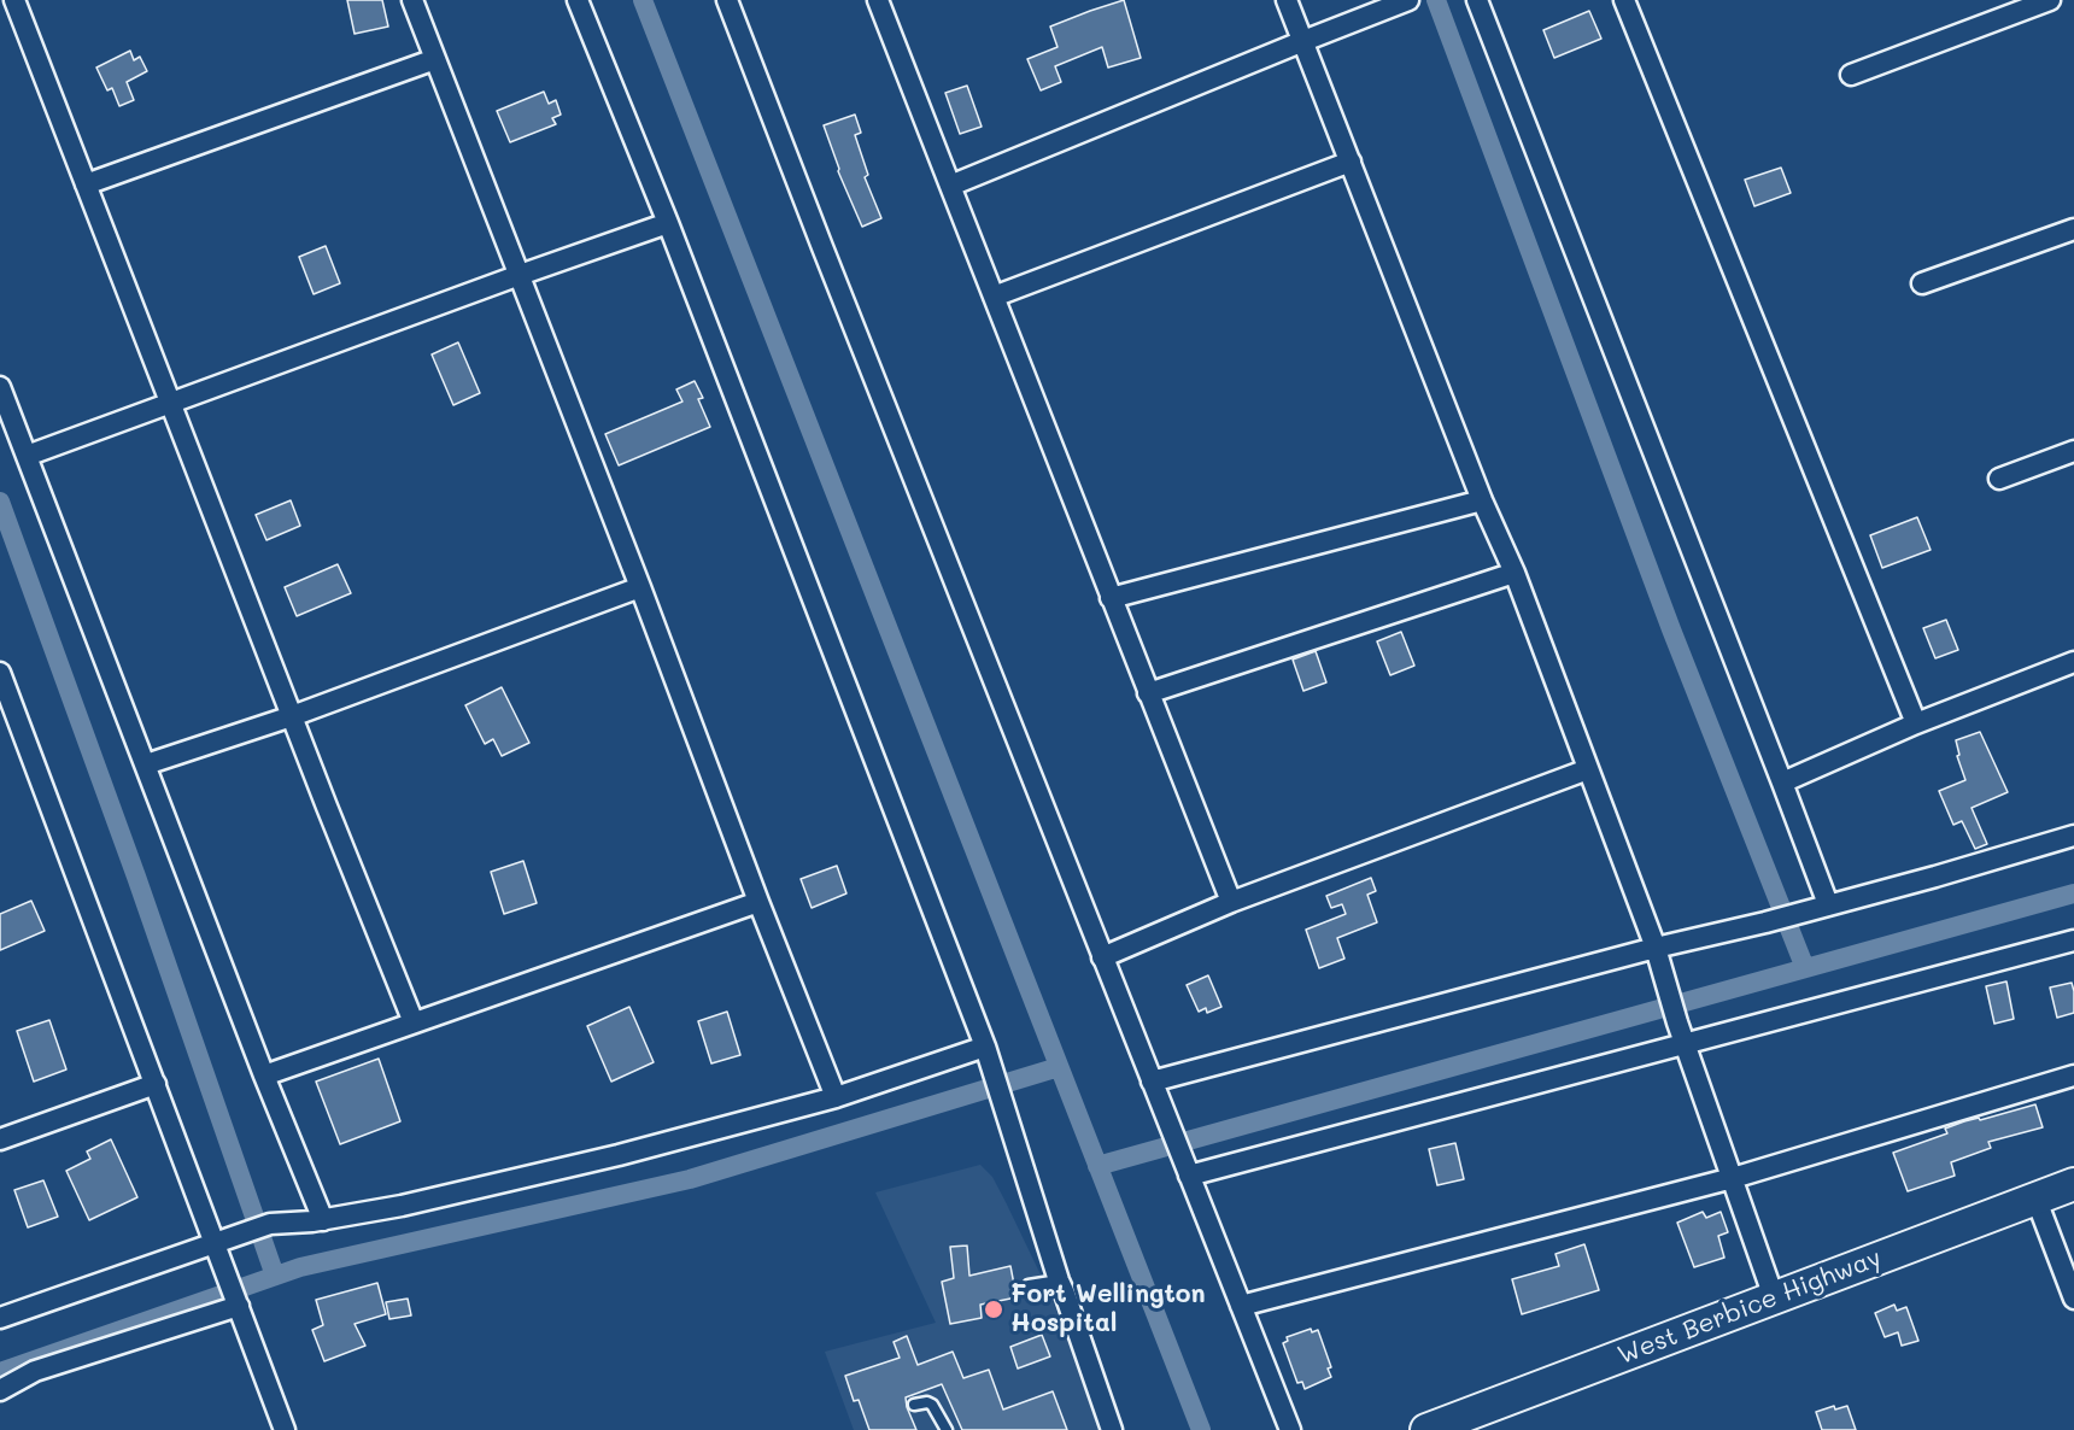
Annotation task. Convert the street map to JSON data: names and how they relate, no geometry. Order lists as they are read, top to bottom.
{
  "streets": {
    "main road": ["West Berbice Highway"]
  },
  "places": ["Fort Wellington Hospital"]
}
